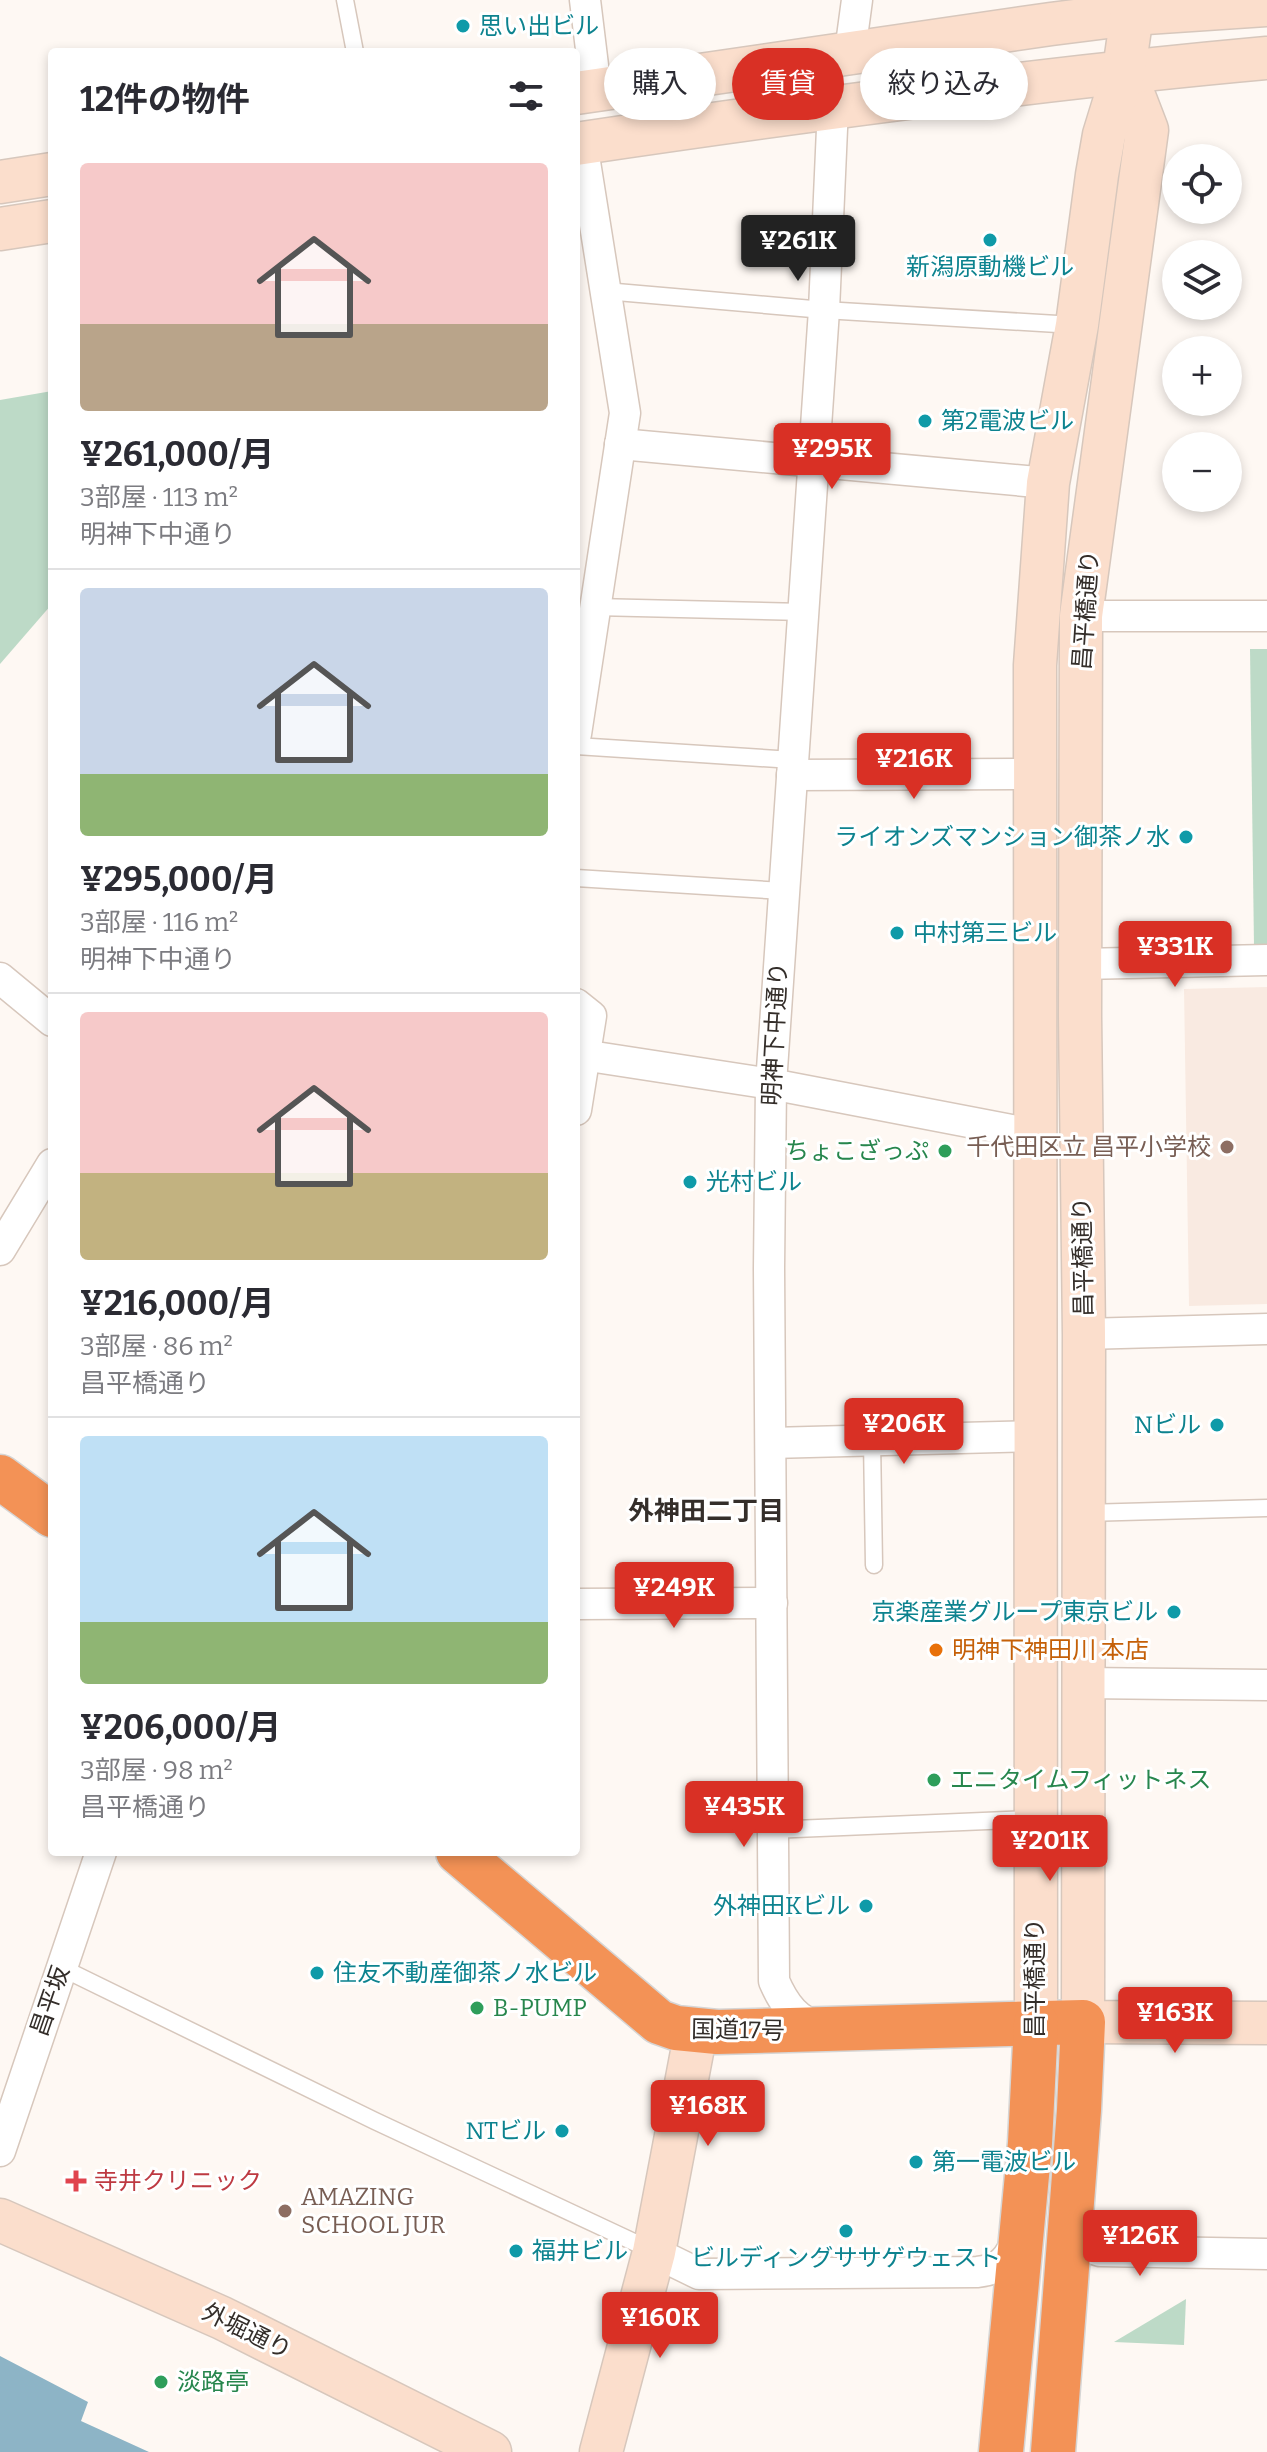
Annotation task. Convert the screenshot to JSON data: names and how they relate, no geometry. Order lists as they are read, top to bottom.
{
  "streets": {
    "highway": ["昌平橋通り", "国道17号"],
    "main road": ["外堀通り"],
    "street": ["明神下中通り", "昌平坂"]
  },
  "crossings": [
    ["昌平橋通り", "国道17号"],
    ["明神下中通り", "国道17号"]
  ],
  "districts": ["外神田二丁目"],
  "places": {
    "other": [
      "思い出ビル",
      "新潟原動機ビル",
      "第2電波ビル",
      "ライオンズマンション御茶ノ水",
      "中村第三ビル",
      "千代田区立 昌平小学校",
      "ちょこざっぷ",
      "光村ビル",
      "Nビル",
      "京楽産業グループ東京ビル",
      "明神下神田川 本店",
      "エニタイムフィットネス",
      "外神田Kビル",
      "住友不動産御茶ノ水ビル",
      "B-PUMP",
      "NTビル",
      "第一電波ビル",
      "AMAZING SCHOOL JUR",
      "ビルディングササゲウェスト",
      "福井ビル",
      "淡路亭"
    ],
    "health": ["寺井クリニック"]
  },
  "page": {
    "chip": ["購入", "賃貸", "絞り込み"],
    "heading": "12件の物件",
    "map_buttons": ["+", "−"],
    "list": [
      {
        "name": "¥261,000/月",
        "note": "3部屋 · 113 m² · 明神下中通り"
      },
      {
        "name": "¥295,000/月",
        "note": "3部屋 · 116 m² · 明神下中通り"
      },
      {
        "name": "¥216,000/月",
        "note": "3部屋 · 86 m² · 昌平橋通り"
      },
      {
        "name": "¥206,000/月",
        "note": "3部屋 · 98 m² · 昌平橋通り"
      }
    ],
    "price": [
      "¥261K",
      "¥295K",
      "¥216K",
      "¥331K",
      "¥206K",
      "¥249K",
      "¥435K",
      "¥201K",
      "¥163K",
      "¥168K",
      "¥126K",
      "¥160K"
    ]
  }
}
